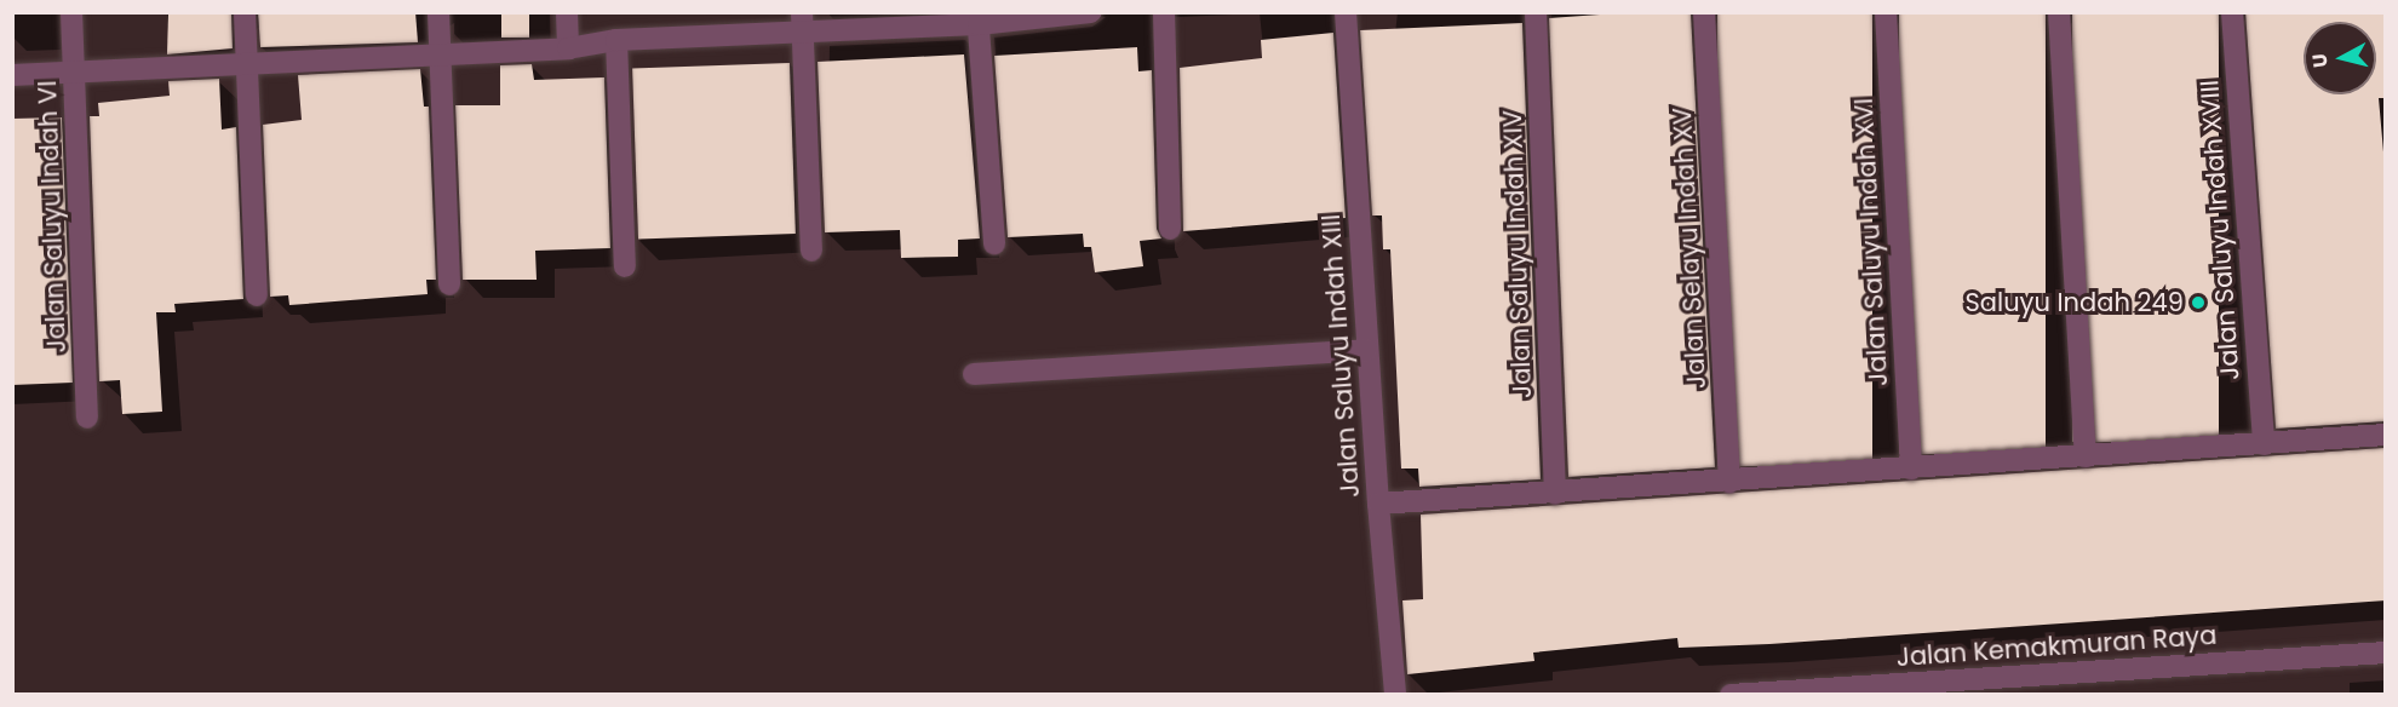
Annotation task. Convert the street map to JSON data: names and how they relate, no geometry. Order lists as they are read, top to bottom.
{
  "streets": {
    "street": [
      "Jalan Saluyu Indah VI",
      "Jalan Saluyu Indah XVIII",
      "Jalan Saluyu Indah XVI",
      "Jalan Selayu Indah XV",
      "Jalan Saluyu Indah XIV",
      "Jalan Saluyu Indah XIII",
      "Jalan Kemakmuran Raya"
    ]
  },
  "places": ["Saluyu Indah 249"],
  "north": "left"
}
